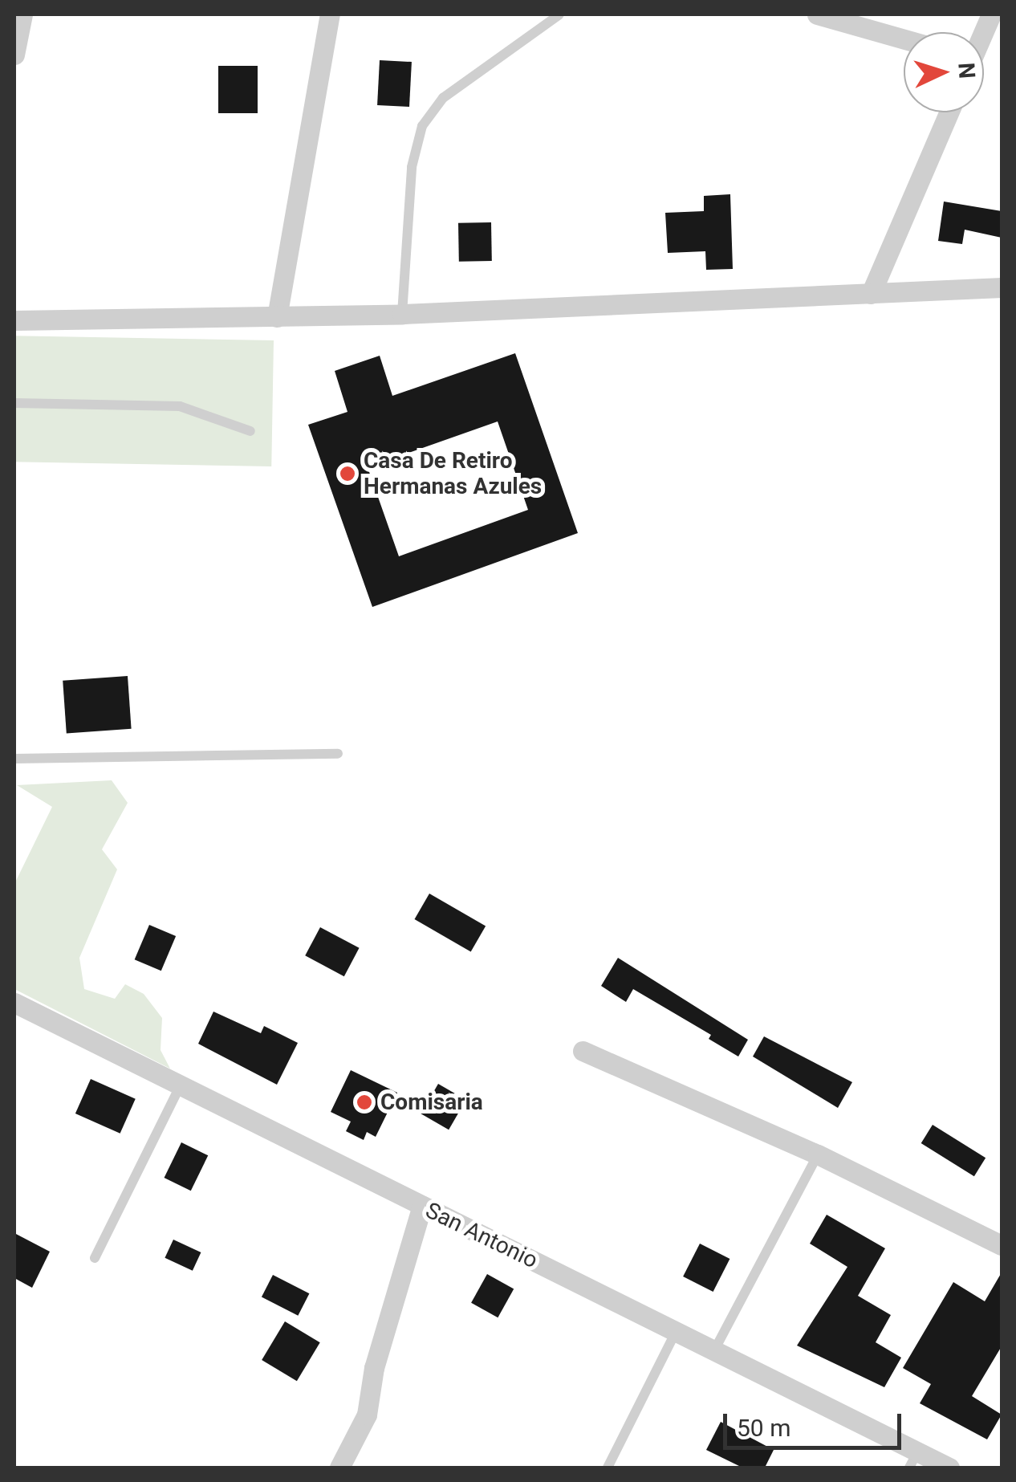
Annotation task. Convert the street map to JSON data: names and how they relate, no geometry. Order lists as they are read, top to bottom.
{
  "streets": {
    "street": ["San Antonio"]
  },
  "places": ["Casa De Retiro Hermanas Azules", "Comisaria"],
  "scale_bar": "50 m",
  "north": "right"
}
